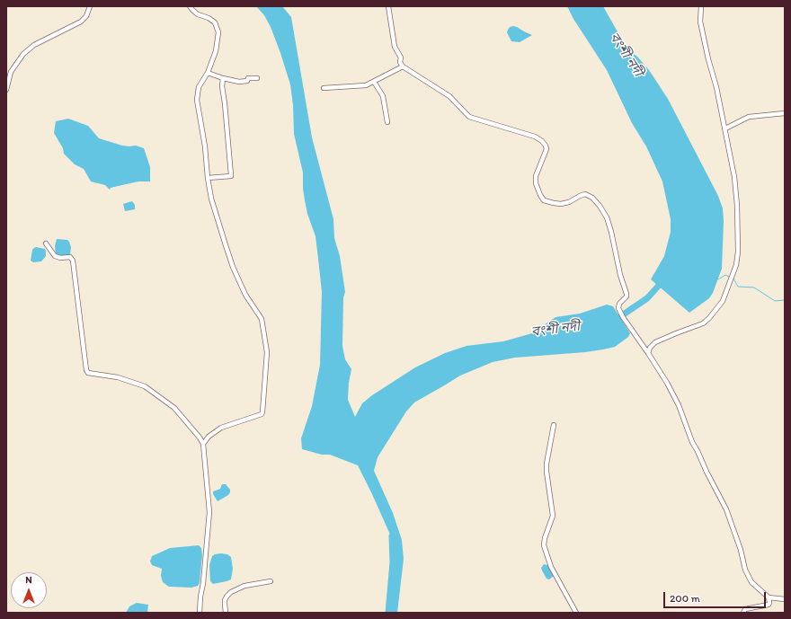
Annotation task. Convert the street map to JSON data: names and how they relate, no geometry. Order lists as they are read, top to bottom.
{
  "water": ["বংশী নদী"],
  "scale_bar": "200 m",
  "north": "top"
}
